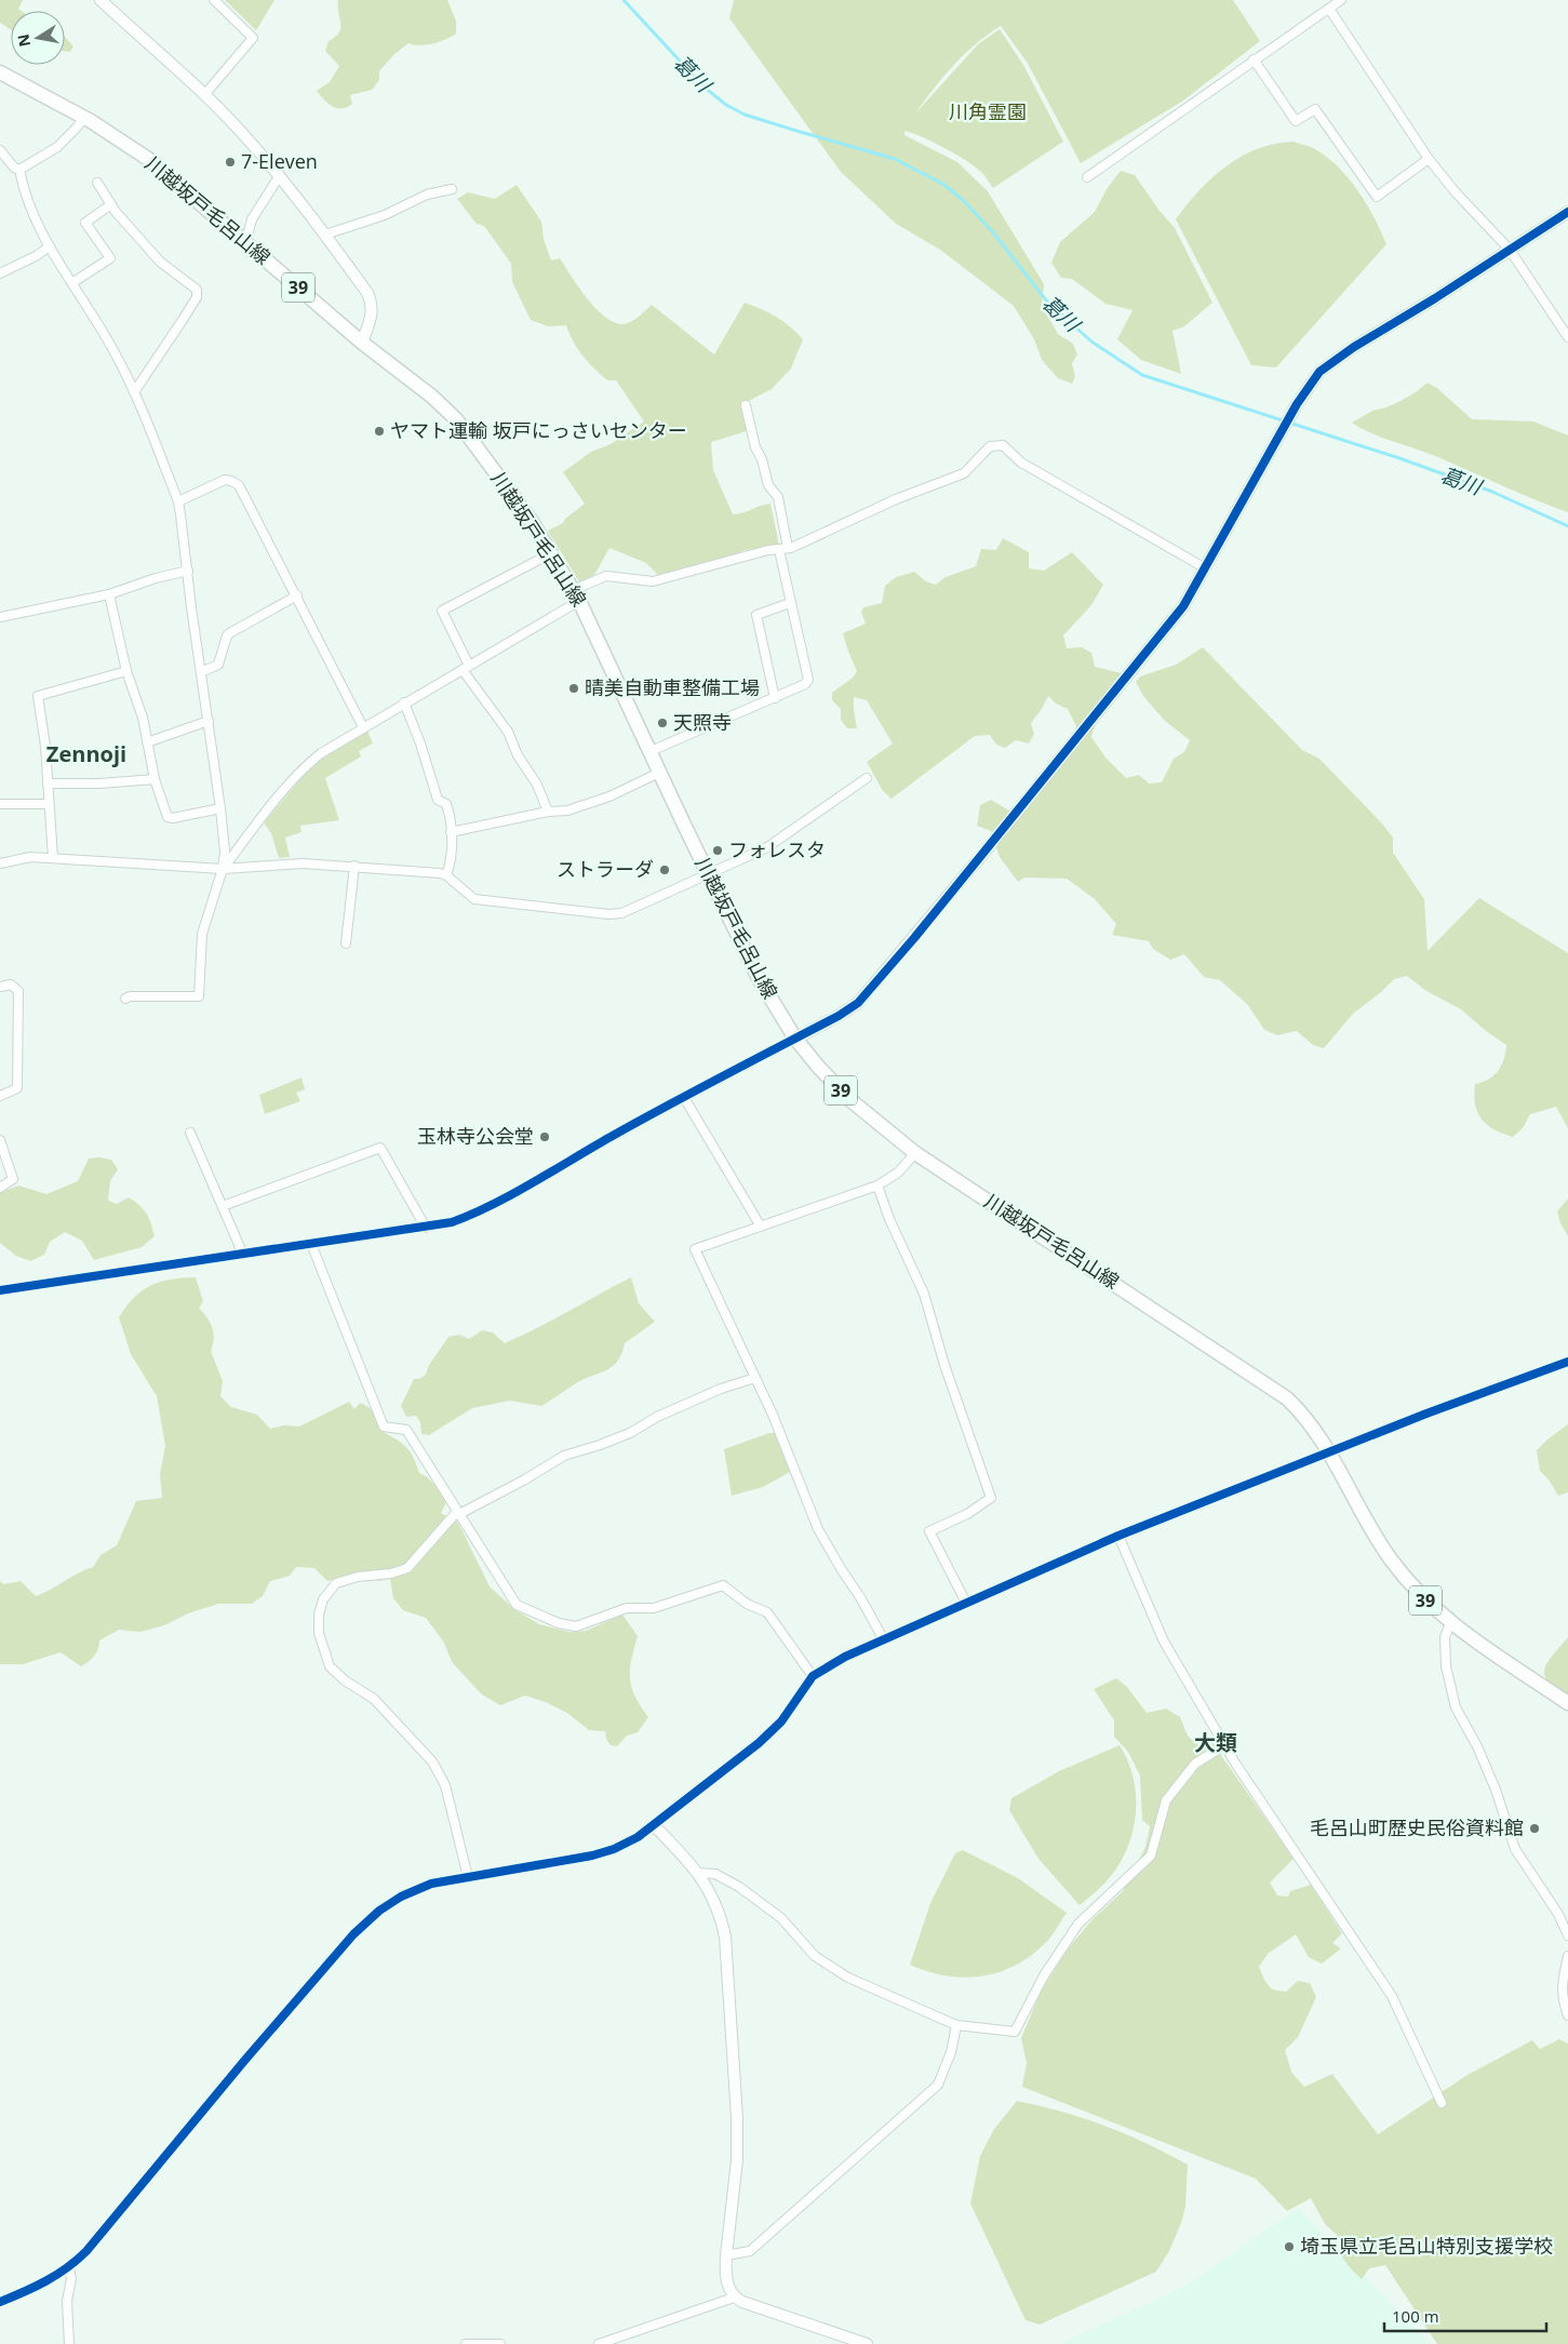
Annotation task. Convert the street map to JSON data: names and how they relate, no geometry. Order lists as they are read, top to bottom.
{
  "streets": {
    "main road": ["川越坂戸毛呂山線", "39"]
  },
  "districts": ["Zennoji", "大類"],
  "water": ["葛川"],
  "parks": ["川角霊園"],
  "places": [
    "7-Eleven",
    "ヤマト運輸 坂戸にっさいセンター",
    "晴美自動車整備工場",
    "天照寺",
    "フォレスタ",
    "ストラーダ",
    "玉林寺公会堂",
    "毛呂山町歴史民俗資料館",
    "埼玉県立毛呂山特別支援学校"
  ],
  "scale_bar": "100 m",
  "north": "left"
}
